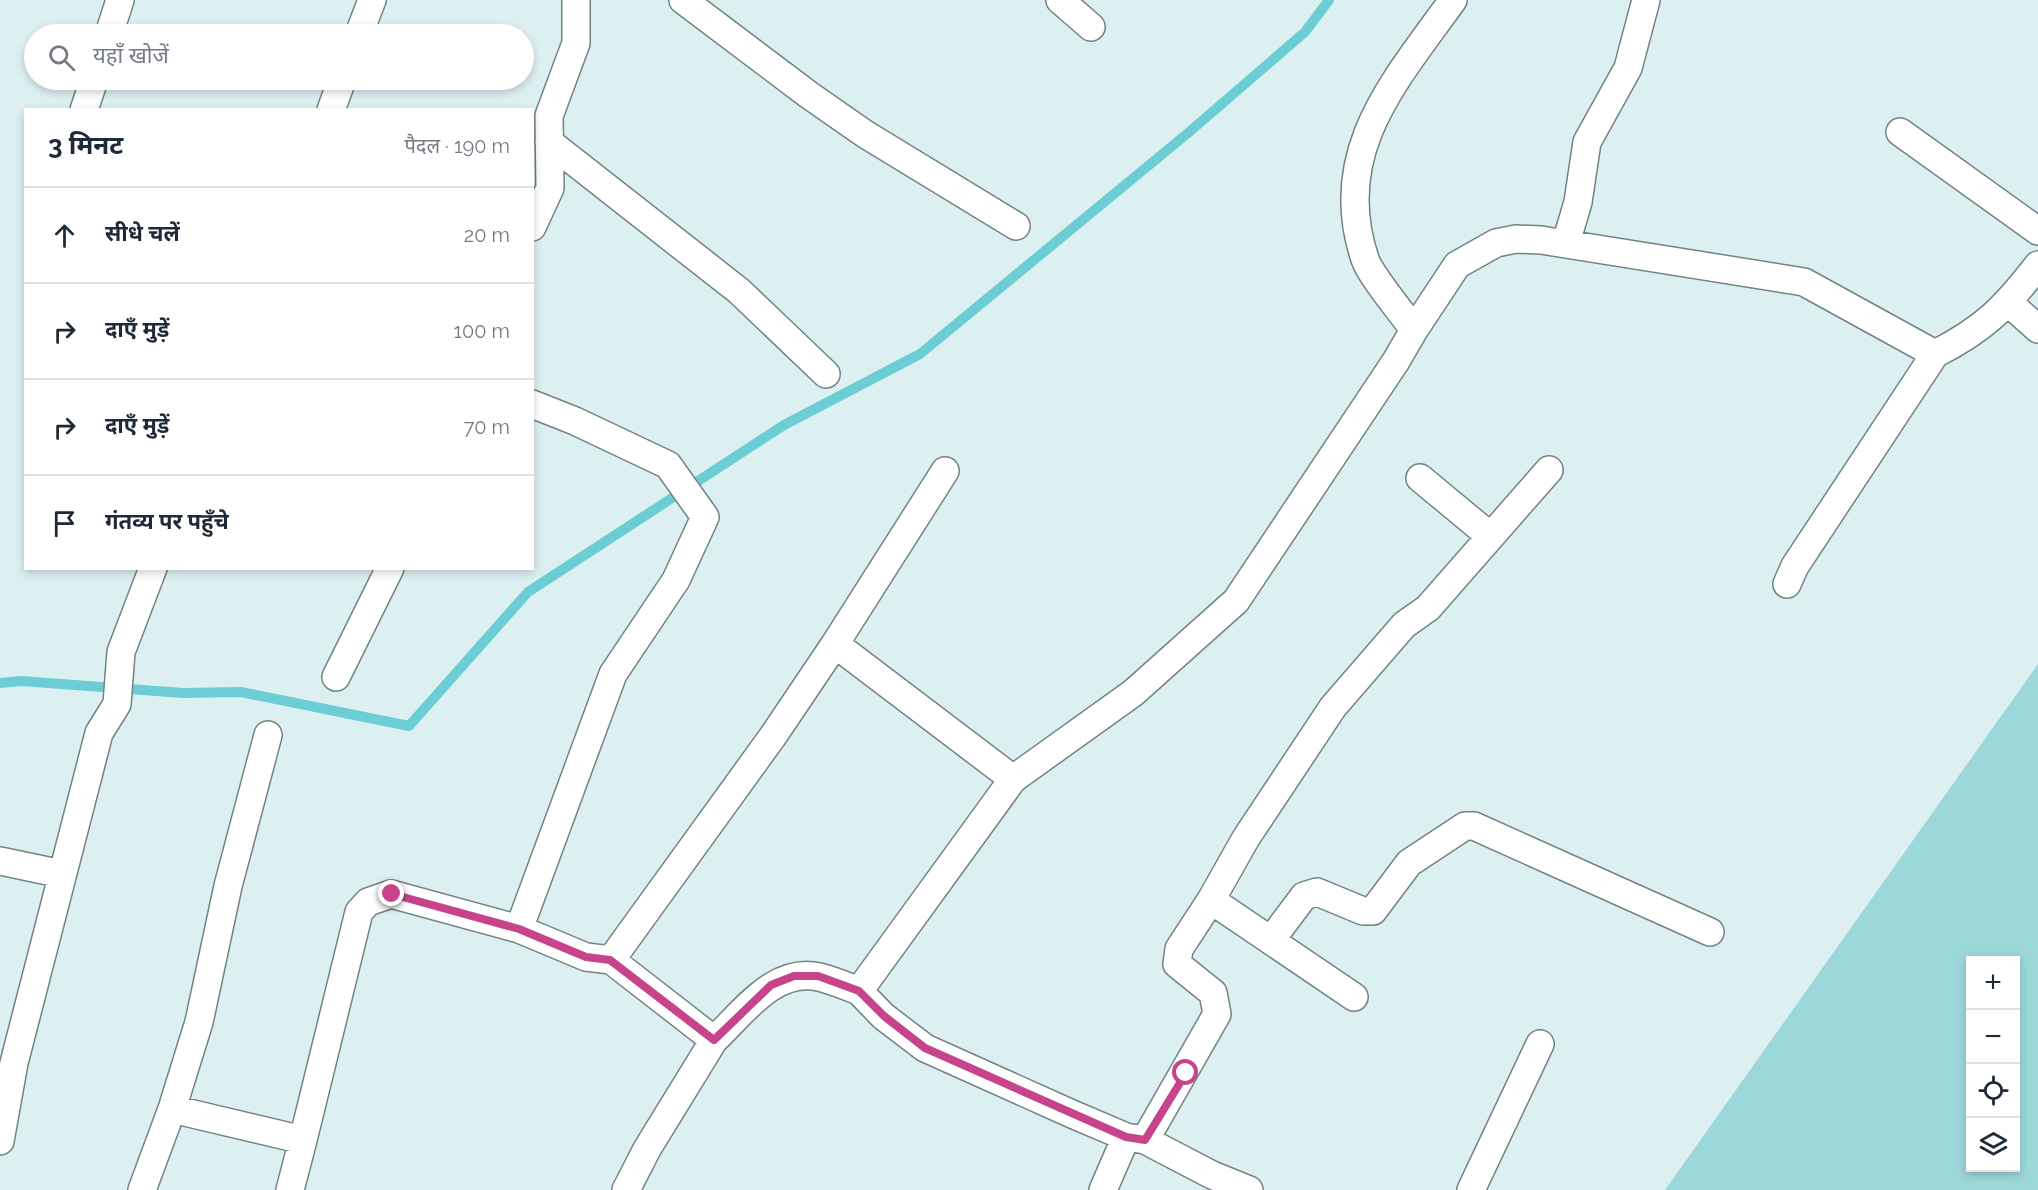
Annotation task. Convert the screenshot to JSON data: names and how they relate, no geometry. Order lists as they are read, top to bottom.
{
  "page": {
    "search": "यहाँ खोजें",
    "heading": ["3 मिनट", "पैदल · 190 m"],
    "list": [
      ["सीधे चलें", "20 m"],
      ["दाएँ मुड़ें", "100 m"],
      ["दाएँ मुड़ें", "70 m"],
      "गंतव्य पर पहुँचे"
    ],
    "map_buttons": ["+", "−"]
  }
}
